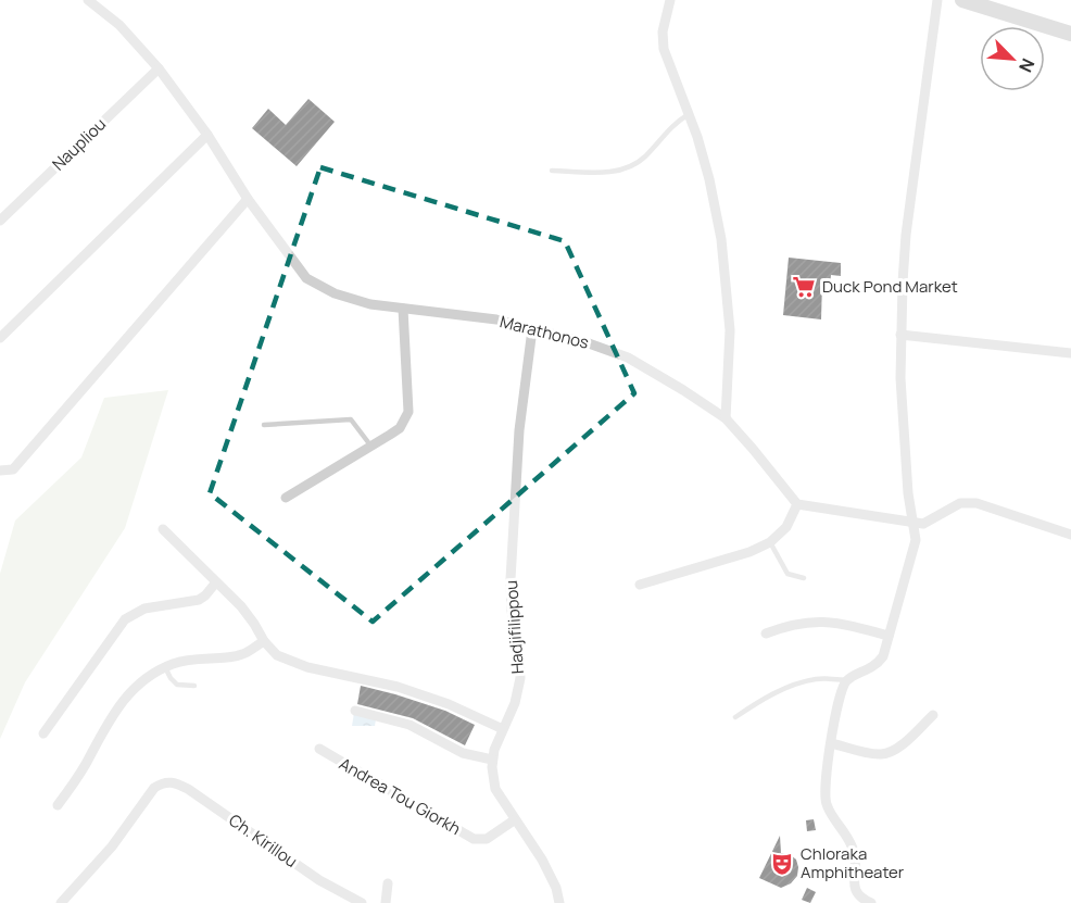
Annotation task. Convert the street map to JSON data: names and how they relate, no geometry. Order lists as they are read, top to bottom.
{
  "streets": {
    "street": [
      "Naupliou",
      "Marathonos",
      "Hadjifilippou",
      "Andrea Tou Giorkh",
      "Ch. Kirillou"
    ]
  },
  "crossings": [
    ["Naupliou", "Marathonos"],
    ["Marathonos", "Hadjifilippou"],
    ["Hadjifilippou", "Andrea Tou Giorkh"]
  ],
  "places": {
    "supermarket": ["Duck Pond Market"],
    "theatre": ["Chloraka Amphitheater"]
  },
  "north": "bottom right"
}
